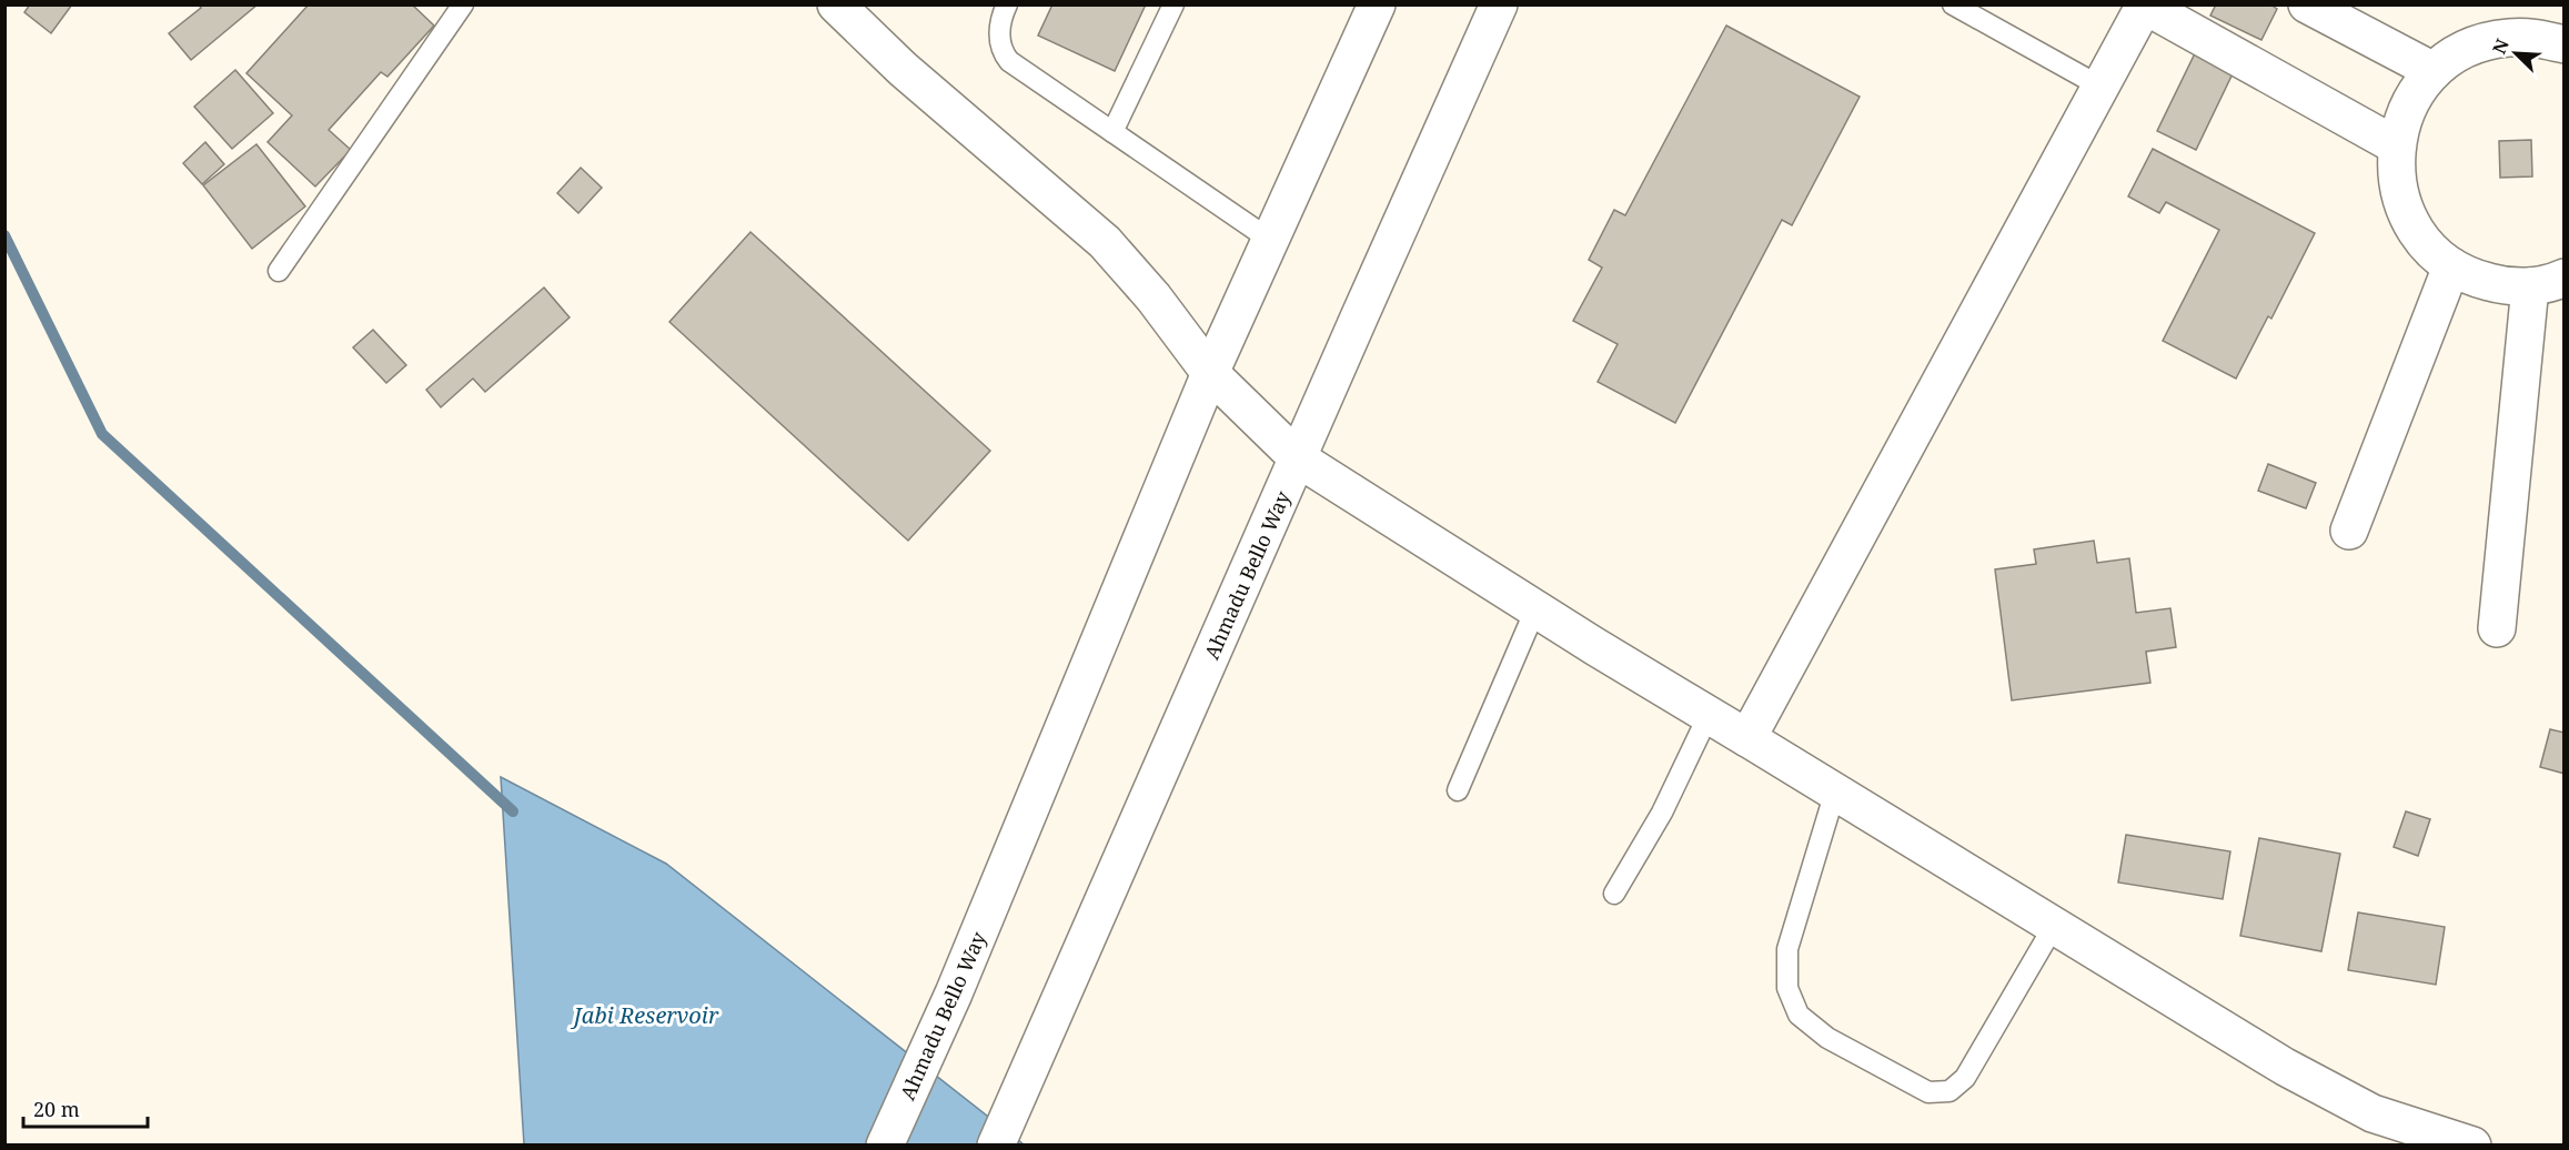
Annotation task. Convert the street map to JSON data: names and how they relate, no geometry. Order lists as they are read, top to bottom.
{
  "streets": {
    "street": ["Ahmadu Bello Way"]
  },
  "water": ["Jabi Reservoir"],
  "scale_bar": "20 m",
  "north": "top left"
}
